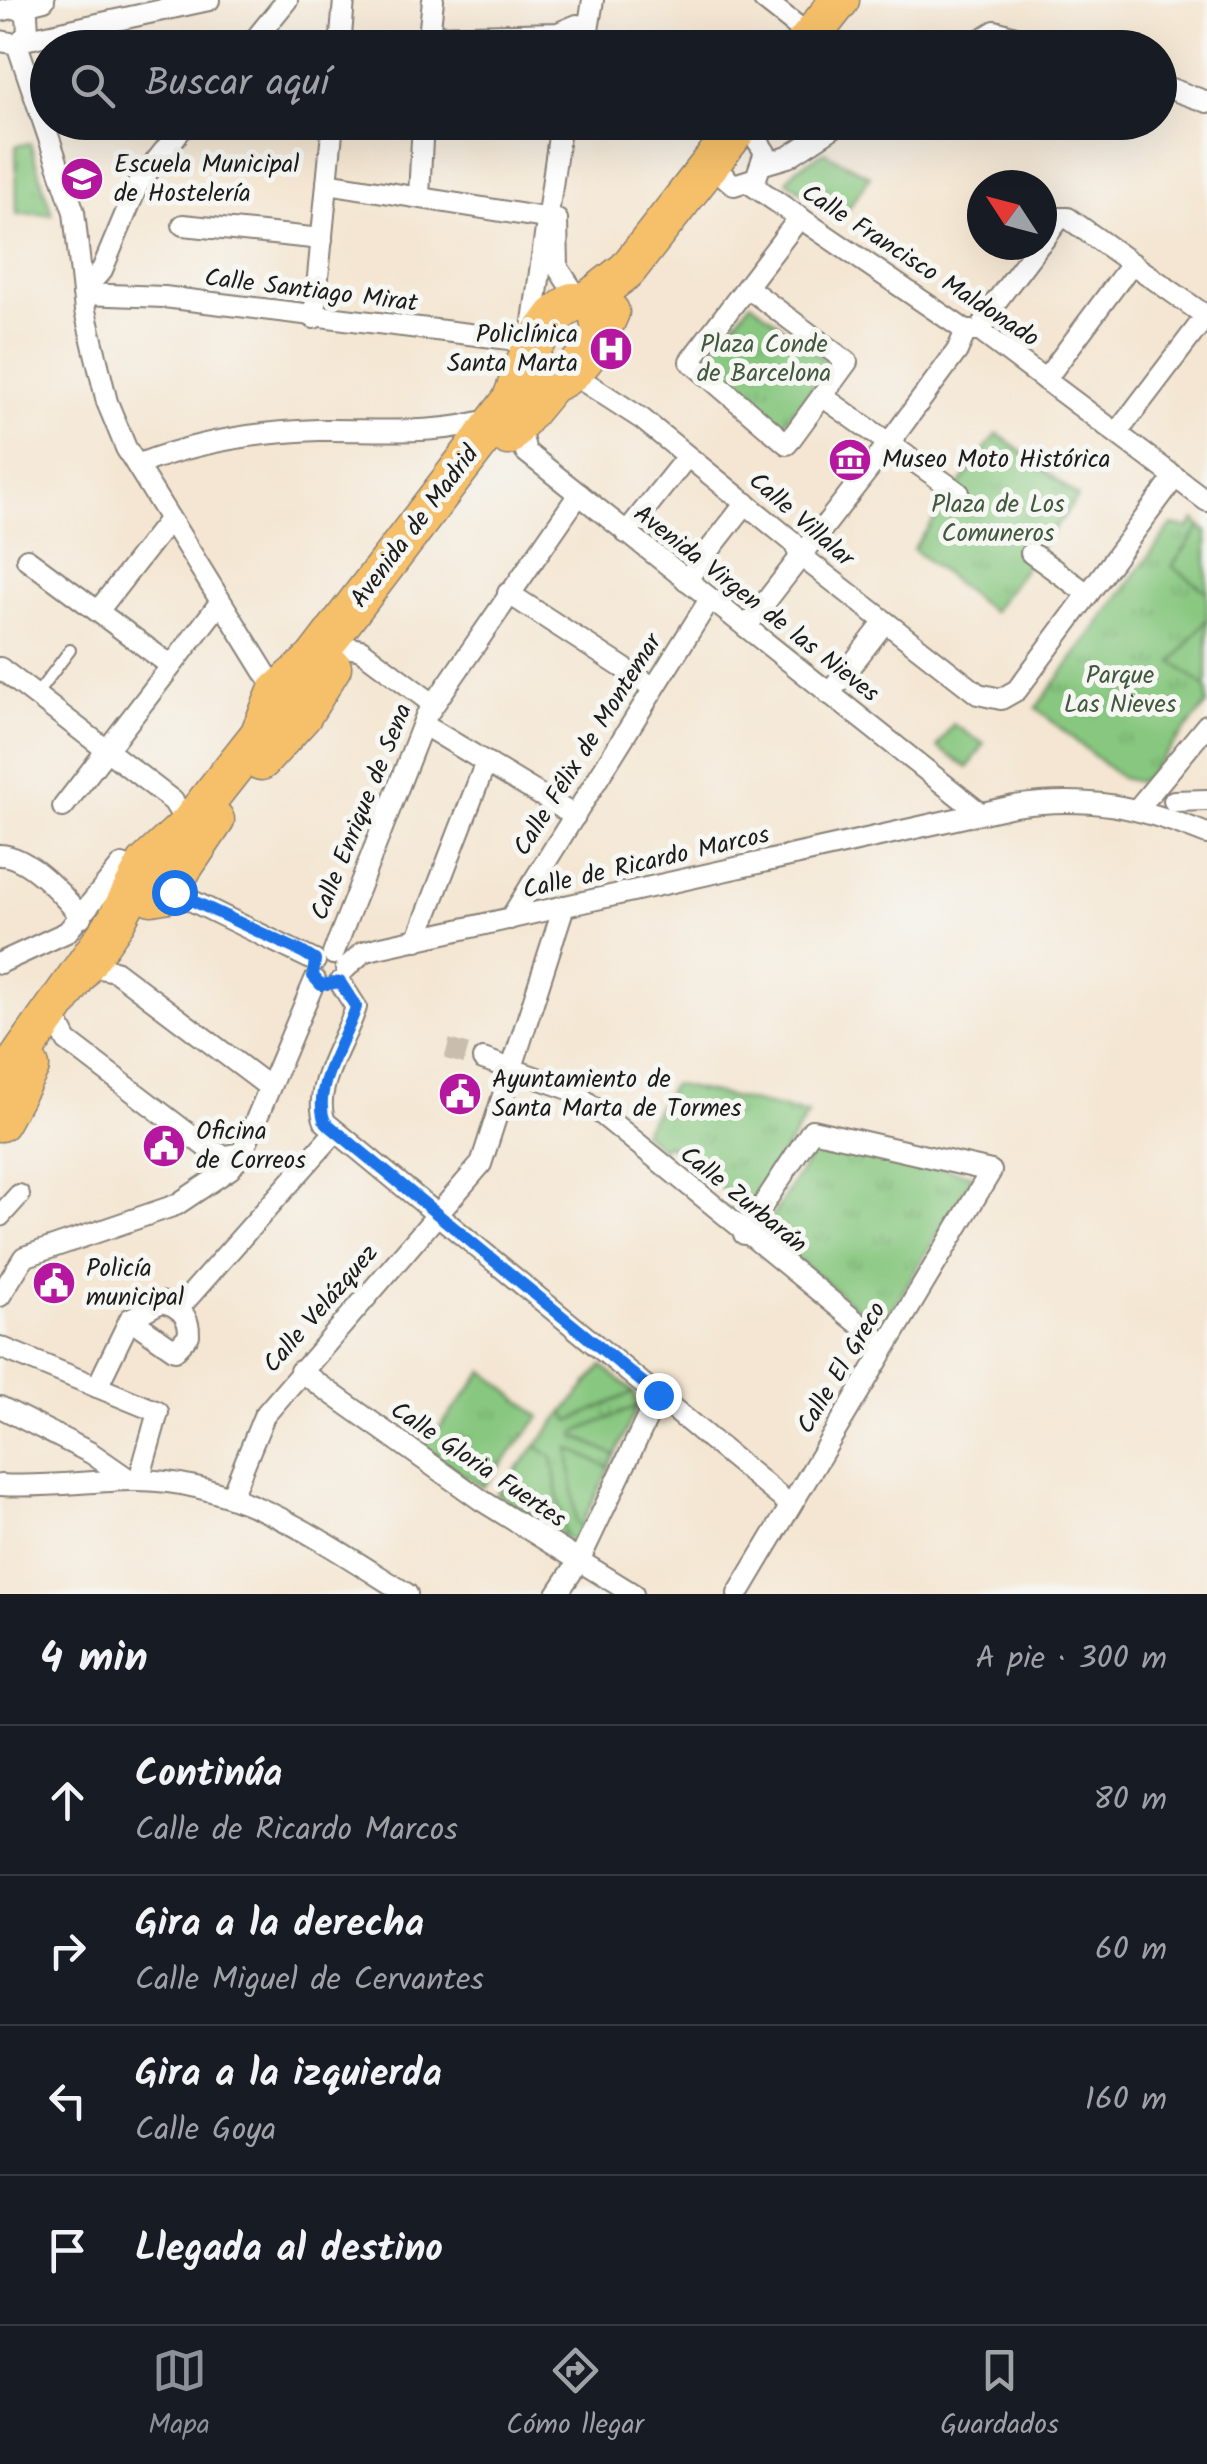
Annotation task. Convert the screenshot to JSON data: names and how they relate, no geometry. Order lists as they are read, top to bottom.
{
  "streets": {
    "highway": ["Avenida de Madrid"],
    "street": [
      "Calle Francisco Maldonado",
      "Calle Santiago Mirat",
      "Calle Villalar",
      "Avenida Virgen de las Nieves",
      "Calle Félix de Montemar",
      "Calle Enrique de Sena",
      "Calle de Ricardo Marcos",
      "Calle Zurbarán",
      "Calle Velázquez",
      "Calle El Greco",
      "Calle Gloria Fuertes"
    ]
  },
  "crossings": [
    ["Calle Santiago Mirat", "Calle Villalar"],
    ["Calle Santiago Mirat", "Avenida de Madrid"],
    ["Calle Villalar", "Avenida de Madrid"],
    ["Avenida de Madrid", "Avenida Virgen de las Nieves"],
    ["Avenida Virgen de las Nieves", "Calle Félix de Montemar"],
    ["Avenida Virgen de las Nieves", "Calle Enrique de Sena"],
    ["Avenida Virgen de las Nieves", "Calle de Ricardo Marcos"],
    ["Calle Félix de Montemar", "Calle de Ricardo Marcos"],
    ["Calle Enrique de Sena", "Calle de Ricardo Marcos"],
    ["Calle Zurbarán", "Calle Velázquez"],
    ["Calle Zurbarán", "Calle El Greco"],
    ["Calle Velázquez", "Calle Gloria Fuertes"]
  ],
  "parks": ["Plaza Conde de Barcelona", "Plaza de Los Comuneros", "Parque Las Nieves"],
  "places": {
    "school or university": ["Escuela Municipal de Hostelería"],
    "hospital": ["Policlínica Santa Marta"],
    "museum": ["Museo Moto Histórica"],
    "public building": ["Ayuntamiento de Santa Marta de Tormes", "Oficina de Correos", "Policía municipal"]
  },
  "north": "top left",
  "page": {
    "search": "Buscar aquí",
    "heading": ["4 min", "A pie · 300 m"],
    "list": [
      ["Continúa", "Calle de Ricardo Marcos", "80 m"],
      ["Gira a la derecha", "Calle Miguel de Cervantes", "60 m"],
      ["Gira a la izquierda", "Calle Goya", "160 m"],
      "Llegada al destino"
    ],
    "nav": ["Mapa", "Cómo llegar", "Guardados"]
  }
}
